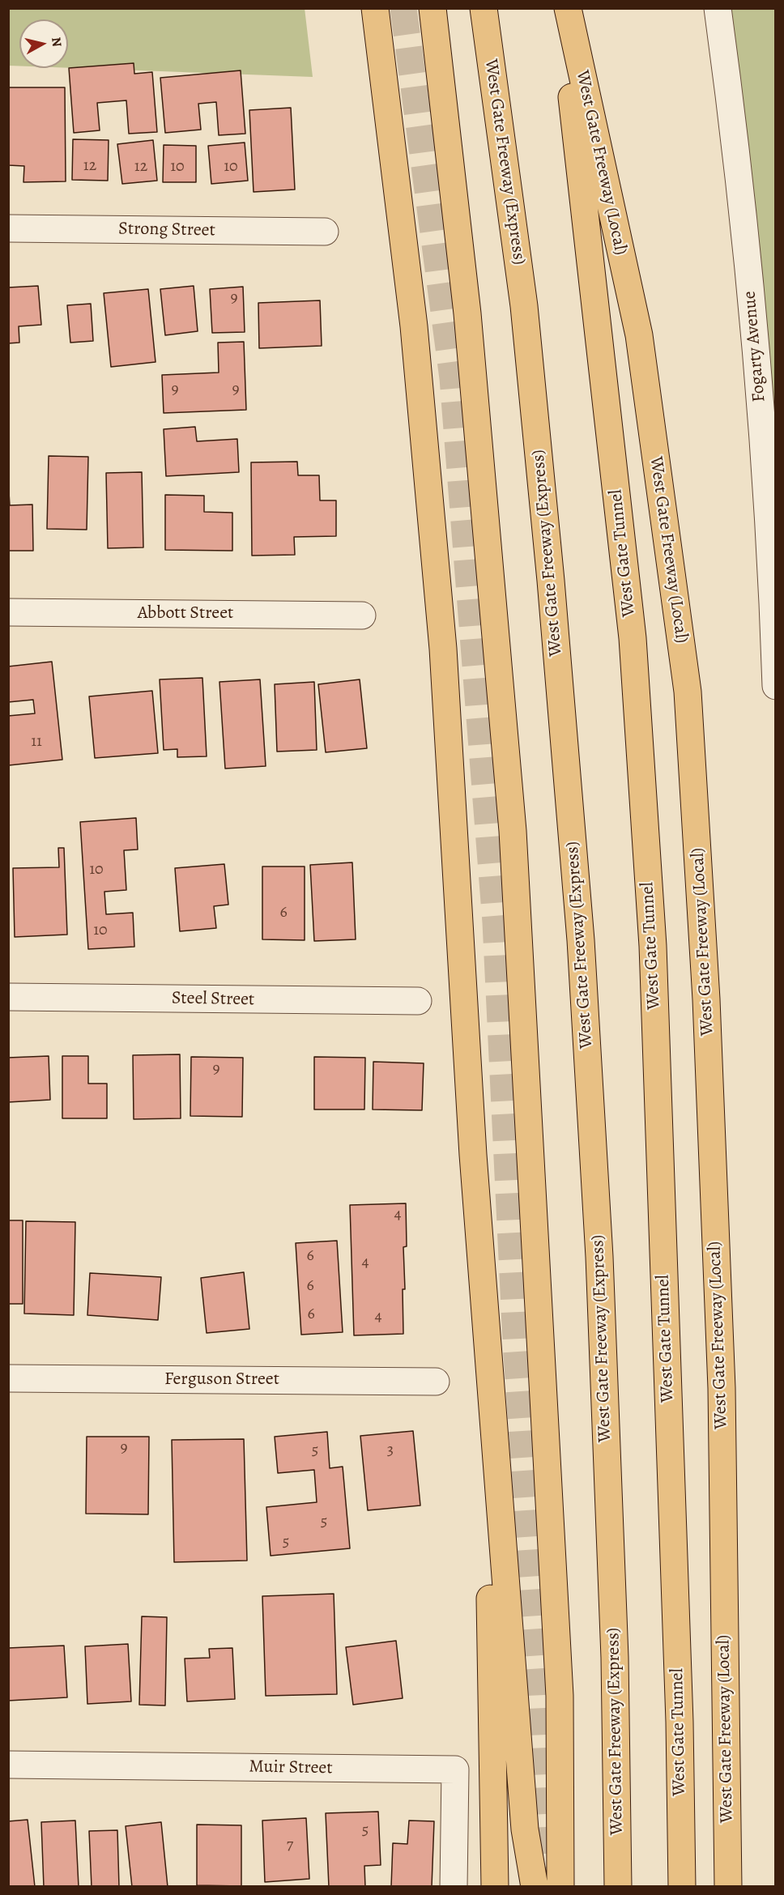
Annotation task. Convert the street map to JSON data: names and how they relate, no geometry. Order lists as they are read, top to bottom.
{
  "streets": {
    "highway": ["West Gate Freeway (Express)", "West Gate Freeway (Local)", "West Gate Tunnel"],
    "street": [
      "Strong Street",
      "Fogarty Avenue",
      "Abbott Street",
      "Steel Street",
      "Ferguson Street",
      "Muir Street"
    ]
  },
  "house_numbers": [
    "12",
    "12",
    "10",
    "10",
    "9",
    "9",
    "9",
    "11",
    "10",
    "6",
    "10",
    "9",
    "4",
    "6",
    "4",
    "6",
    "6",
    "4",
    "9",
    "5",
    "3",
    "5",
    "5",
    "5",
    "7"
  ],
  "north": "right"
}
